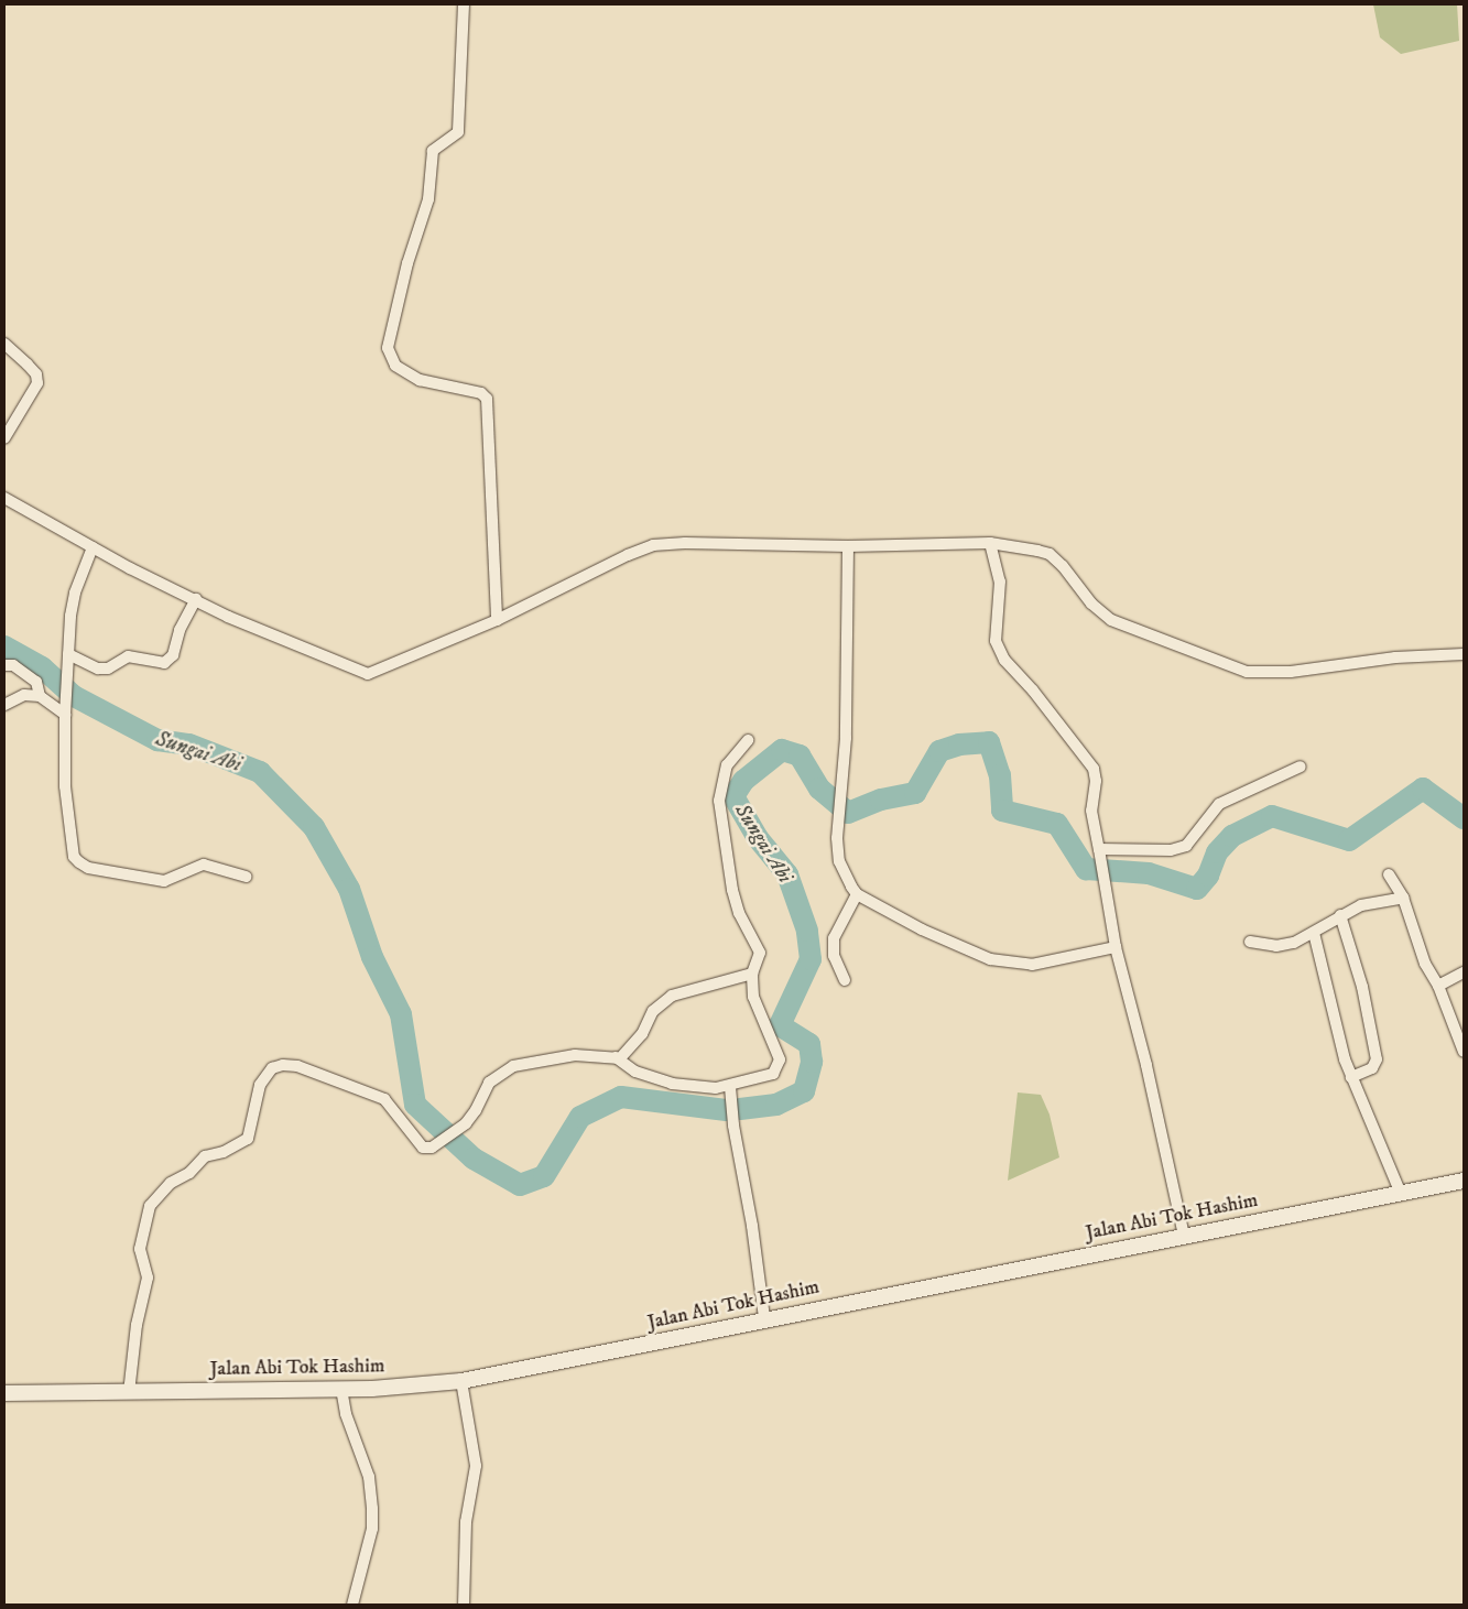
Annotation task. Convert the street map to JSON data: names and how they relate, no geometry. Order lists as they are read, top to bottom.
{
  "streets": {
    "main road": ["Jalan Abi Tok Hashim"]
  },
  "water": ["Sungai Abi"]
}
